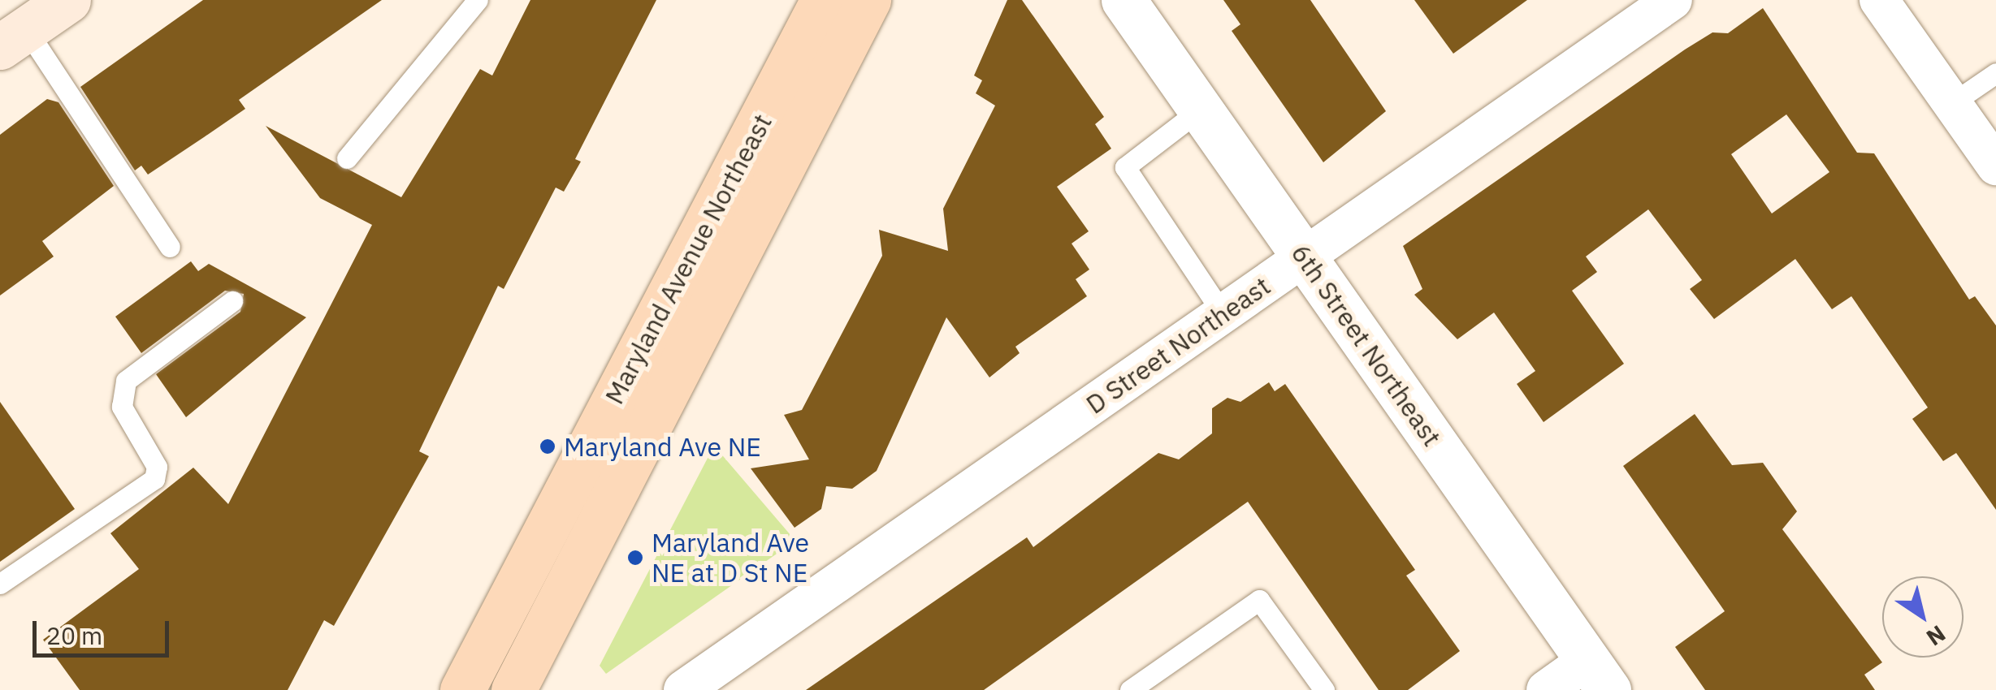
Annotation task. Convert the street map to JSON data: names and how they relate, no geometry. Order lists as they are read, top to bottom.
{
  "streets": {
    "main road": ["Maryland Avenue Northeast"],
    "street": ["D Street Northeast", "6th Street Northeast"]
  },
  "crossings": [
    ["D Street Northeast", "6th Street Northeast"]
  ],
  "places": ["Maryland Ave NE", "Maryland Ave NE at D St NE"],
  "scale_bar": "20 m",
  "north": "bottom right"
}
